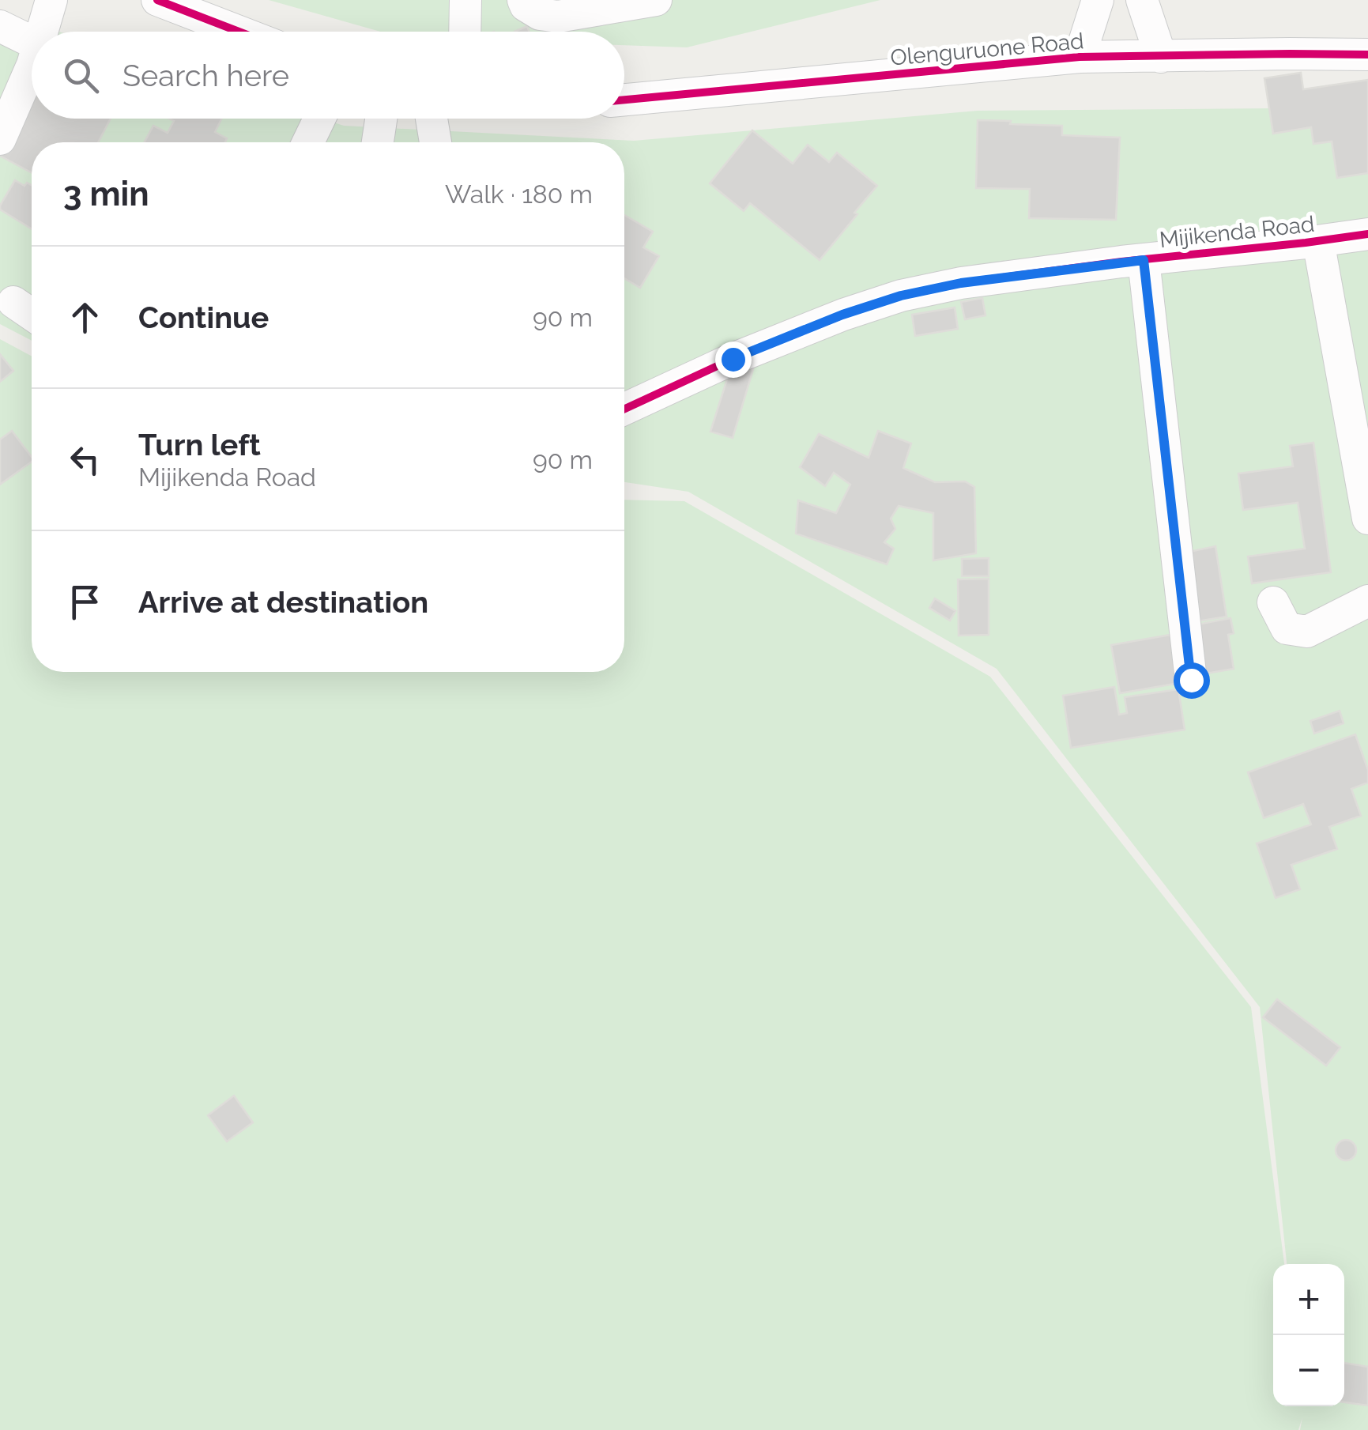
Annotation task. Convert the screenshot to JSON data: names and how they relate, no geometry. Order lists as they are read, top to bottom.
{
  "streets": {
    "street": ["Olenguruone Road", "Mijikenda Road"]
  },
  "page": {
    "search": "Search here",
    "heading": ["3 min", "Walk · 180 m"],
    "list": [
      ["Continue", "90 m"],
      ["Turn left", "Mijikenda Road", "90 m"],
      "Arrive at destination"
    ],
    "map_buttons": ["+", "−"]
  }
}
